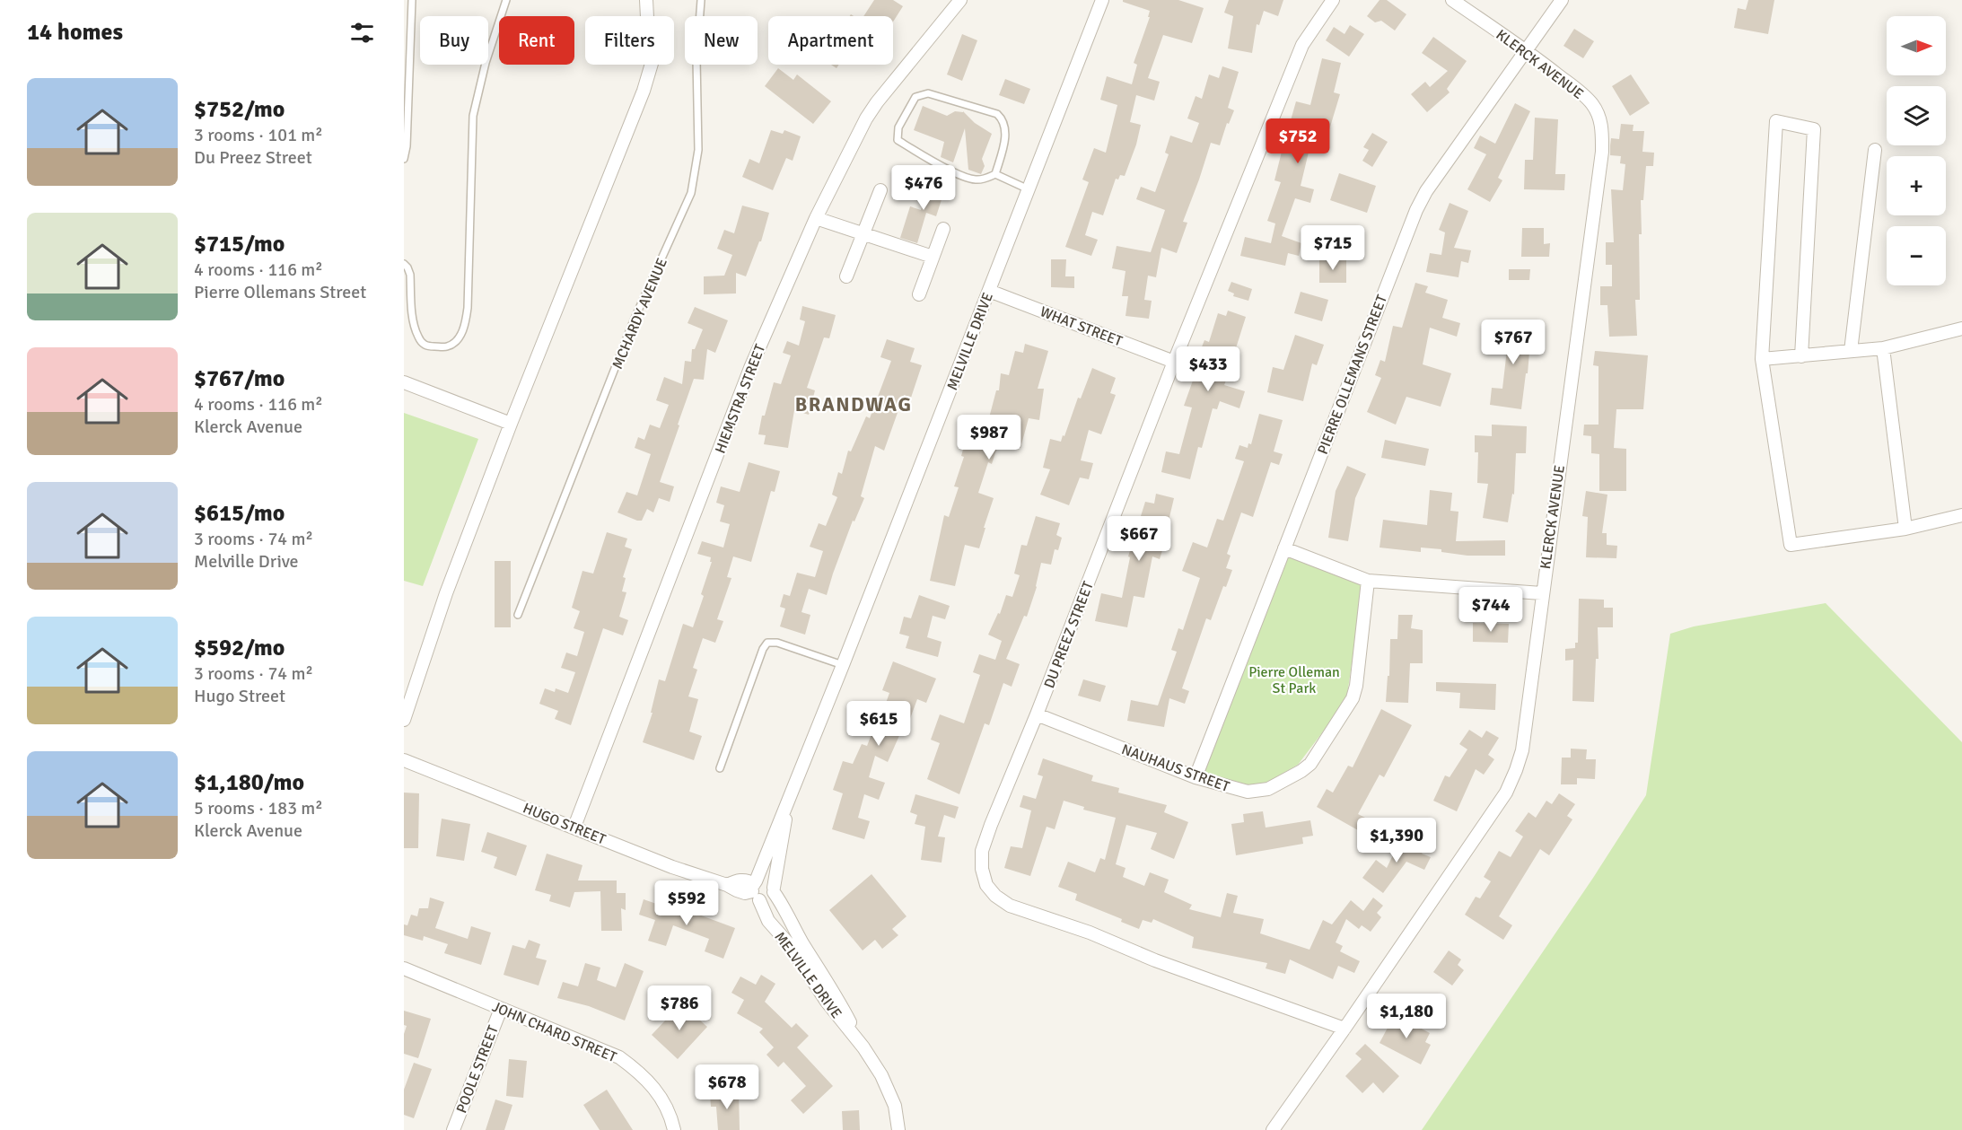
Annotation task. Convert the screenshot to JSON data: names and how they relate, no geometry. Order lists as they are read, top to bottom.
{
  "streets": {
    "street": [
      "KLERCK AVENUE",
      "WHAT STREET",
      "MELVILLE DRIVE",
      "PIERRE OLLEMANS STREET",
      "HIEMSTRA STREET",
      "DU PREEZ STREET",
      "NAUHAUS STREET",
      "HUGO STREET",
      "JOHN CHARD STREET",
      "POOLE STREET"
    ],
    "lane": ["MCHARDY AVENUE"]
  },
  "crossings": [
    ["KLERCK AVENUE", "PIERRE OLLEMANS STREET"],
    ["KLERCK AVENUE", "DU PREEZ STREET"],
    ["WHAT STREET", "MELVILLE DRIVE"],
    ["WHAT STREET", "DU PREEZ STREET"],
    ["MELVILLE DRIVE", "HUGO STREET"],
    ["PIERRE OLLEMANS STREET", "NAUHAUS STREET"],
    ["HIEMSTRA STREET", "HUGO STREET"],
    ["DU PREEZ STREET", "NAUHAUS STREET"],
    ["JOHN CHARD STREET", "POOLE STREET"]
  ],
  "districts": ["BRANDWAG"],
  "parks": ["Pierre Olleman St Park"],
  "north": "right",
  "page": {
    "heading": "14 homes",
    "map_buttons": ["+", "−"],
    "chip": [
      "Buy",
      "Rent",
      "Filters",
      "New",
      "Apartment"
    ],
    "list": [
      {
        "name": "$752/mo",
        "note": "3 rooms · 101 m² · Du Preez Street"
      },
      {
        "name": "$715/mo",
        "note": "4 rooms · 116 m² · Pierre Ollemans Street"
      },
      {
        "name": "$767/mo",
        "note": "4 rooms · 116 m² · Klerck Avenue"
      },
      {
        "name": "$615/mo",
        "note": "3 rooms · 74 m² · Melville Drive"
      },
      {
        "name": "$592/mo",
        "note": "3 rooms · 74 m² · Hugo Street"
      },
      {
        "name": "$1,180/mo",
        "note": "5 rooms · 183 m² · Klerck Avenue"
      }
    ],
    "price": [
      "$752",
      "$476",
      "$715",
      "$767",
      "$433",
      "$987",
      "$667",
      "$744",
      "$615",
      "$1,390",
      "$592",
      "$786",
      "$1,180",
      "$678"
    ]
  }
}
